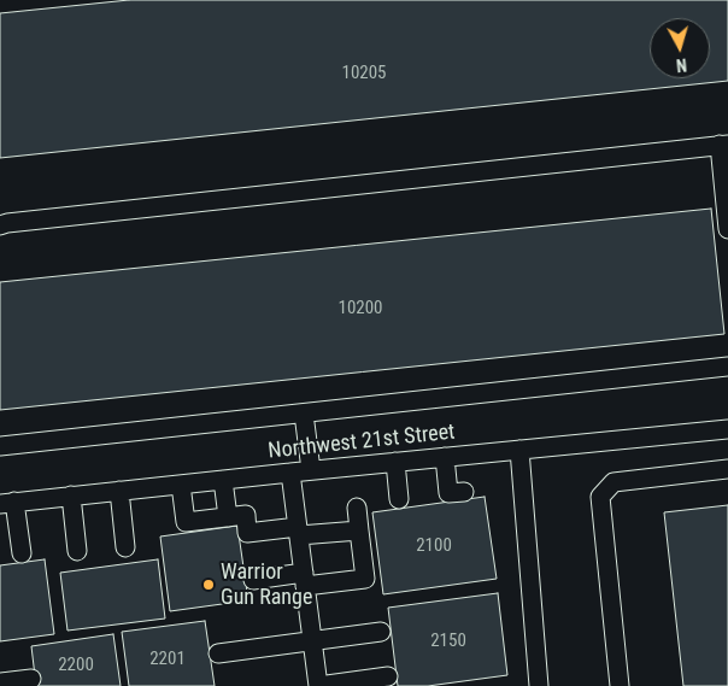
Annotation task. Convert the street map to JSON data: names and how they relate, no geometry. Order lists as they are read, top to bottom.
{
  "streets": {
    "street": ["Northwest 21st Street"]
  },
  "places": ["Warrior Gun Range"],
  "house_numbers": [
    "10205",
    "10200",
    "2100",
    "2150",
    "2201",
    "2200"
  ],
  "north": "bottom"
}
